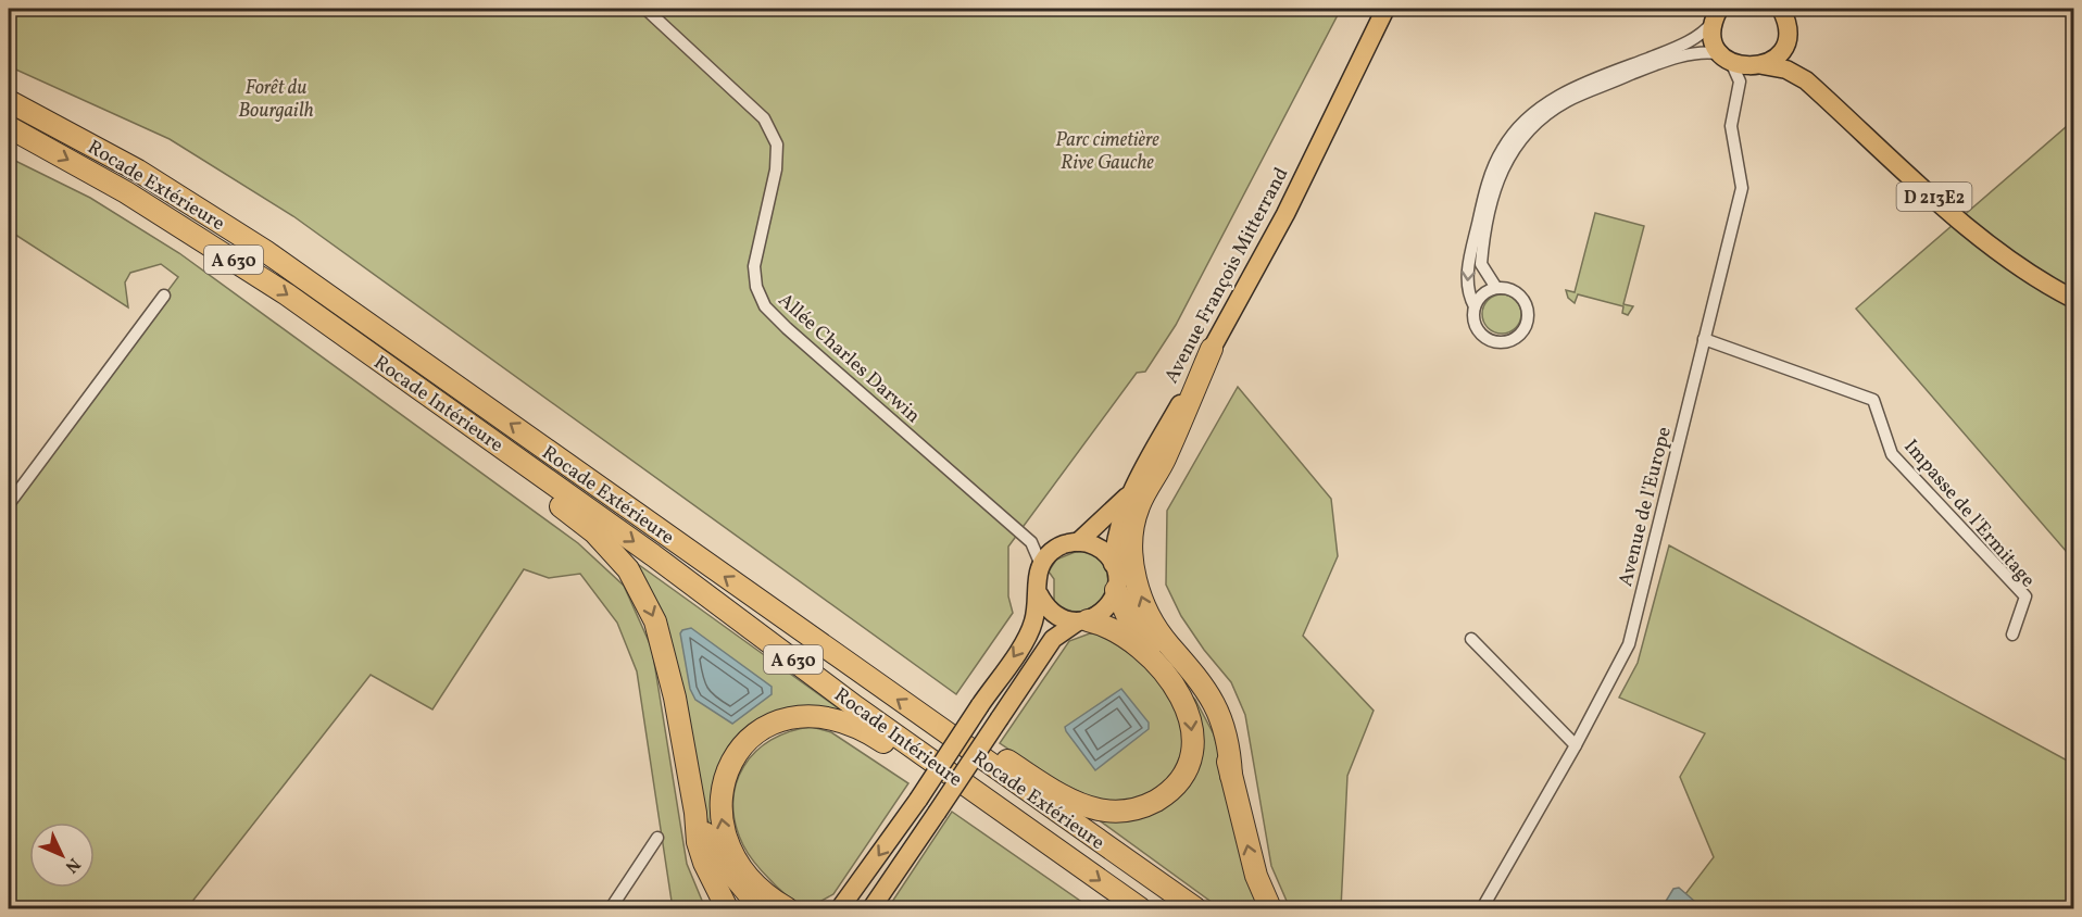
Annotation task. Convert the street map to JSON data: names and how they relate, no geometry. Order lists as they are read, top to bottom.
{
  "streets": {
    "highway": ["Rocade Extérieure", "A 630", "Rocade Intérieure"],
    "main road": ["D 213E2", "Avenue François Mitterrand"],
    "street": ["Allée Charles Darwin", "Avenue de l'Europe", "Impasse de l'Ermitage"]
  },
  "crossings": [
    ["Avenue François Mitterrand", "Allée Charles Darwin"],
    ["Avenue de l'Europe", "Impasse de l'Ermitage"]
  ],
  "one_way": ["Rocade Extérieure", "Rocade Intérieure"],
  "parks": ["Forêt du Bourgailh", "Parc cimetière Rive Gauche"],
  "north": "bottom right"
}
